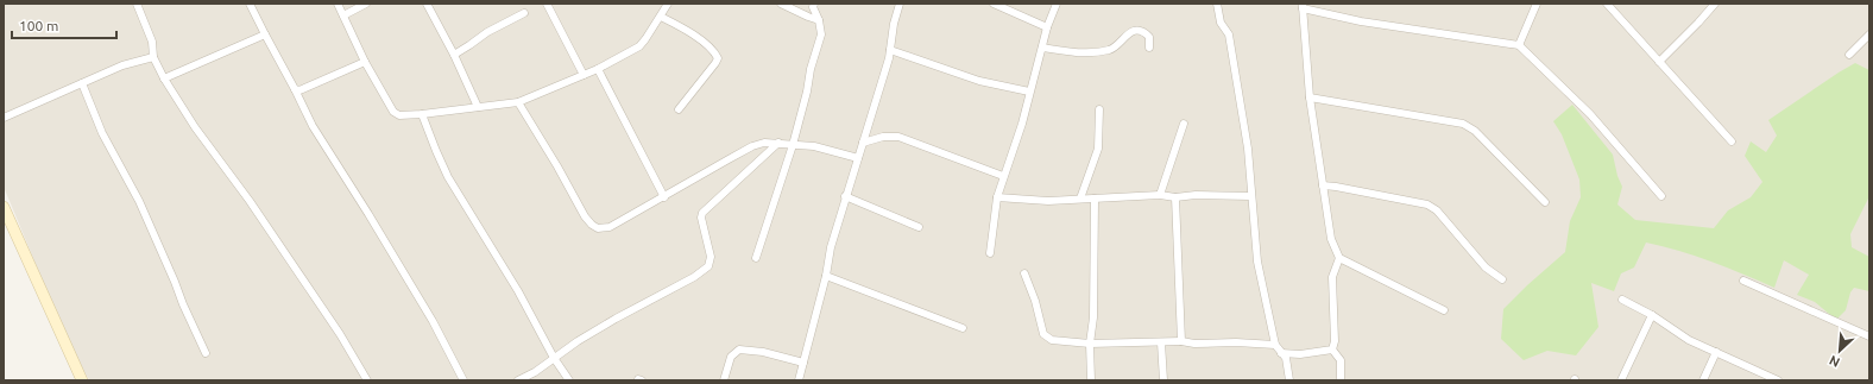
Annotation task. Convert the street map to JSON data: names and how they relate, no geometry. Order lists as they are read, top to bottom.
{
  "scale_bar": "100 m",
  "north": "bottom left"
}
